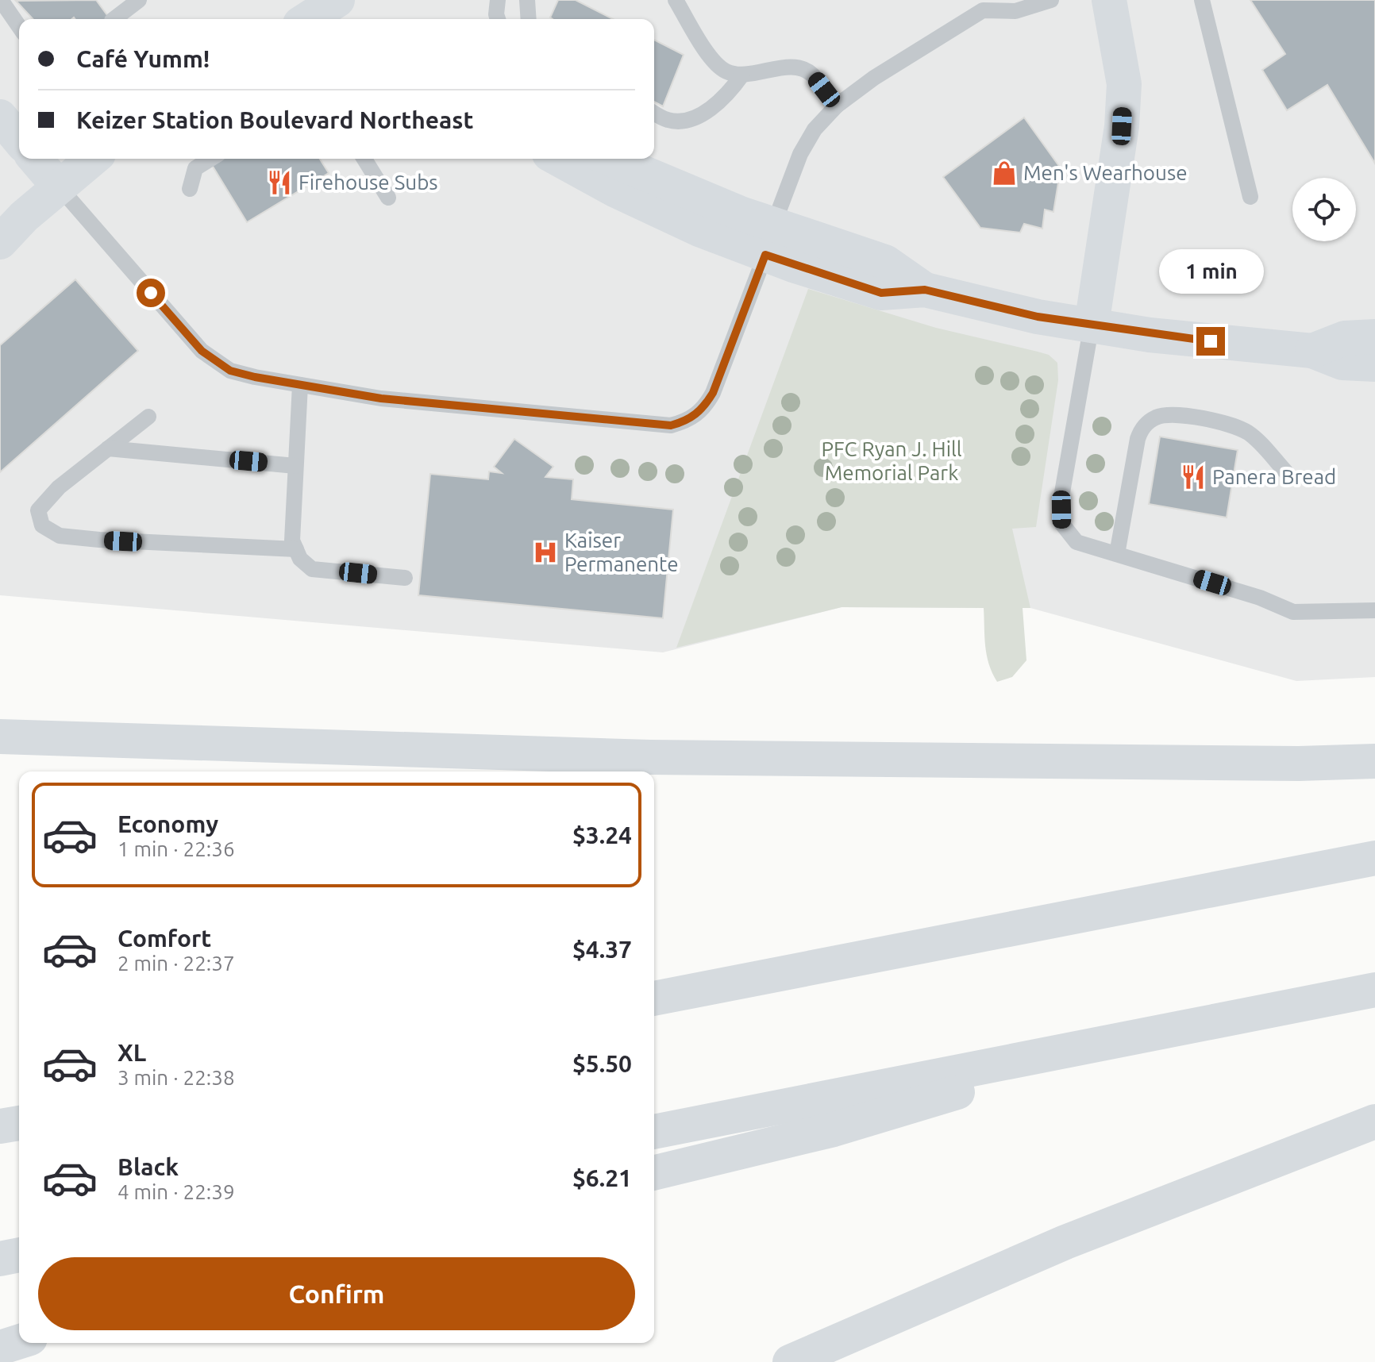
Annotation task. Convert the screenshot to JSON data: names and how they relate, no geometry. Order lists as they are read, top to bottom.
{
  "parks": ["PFC Ryan J. Hill Memorial Park"],
  "places": {
    "shop": ["Men's Wearhouse"],
    "restaurant": ["Firehouse Subs", "Panera Bread"],
    "hospital": ["Kaiser Permanente"]
  },
  "page": {
    "banner": ["Café Yumm!", "Keizer Station Boulevard Northeast"],
    "bubble": "1 min",
    "list": [
      {
        "name": "Economy",
        "note": "1 min · 22:36",
        "value": "$3.24"
      },
      {
        "name": "Comfort",
        "note": "2 min · 22:37",
        "value": "$4.37"
      },
      {
        "name": "XL",
        "note": "3 min · 22:38",
        "value": "$5.50"
      },
      {
        "name": "Black",
        "note": "4 min · 22:39",
        "value": "$6.21"
      }
    ],
    "buttons": "Confirm"
  }
}
